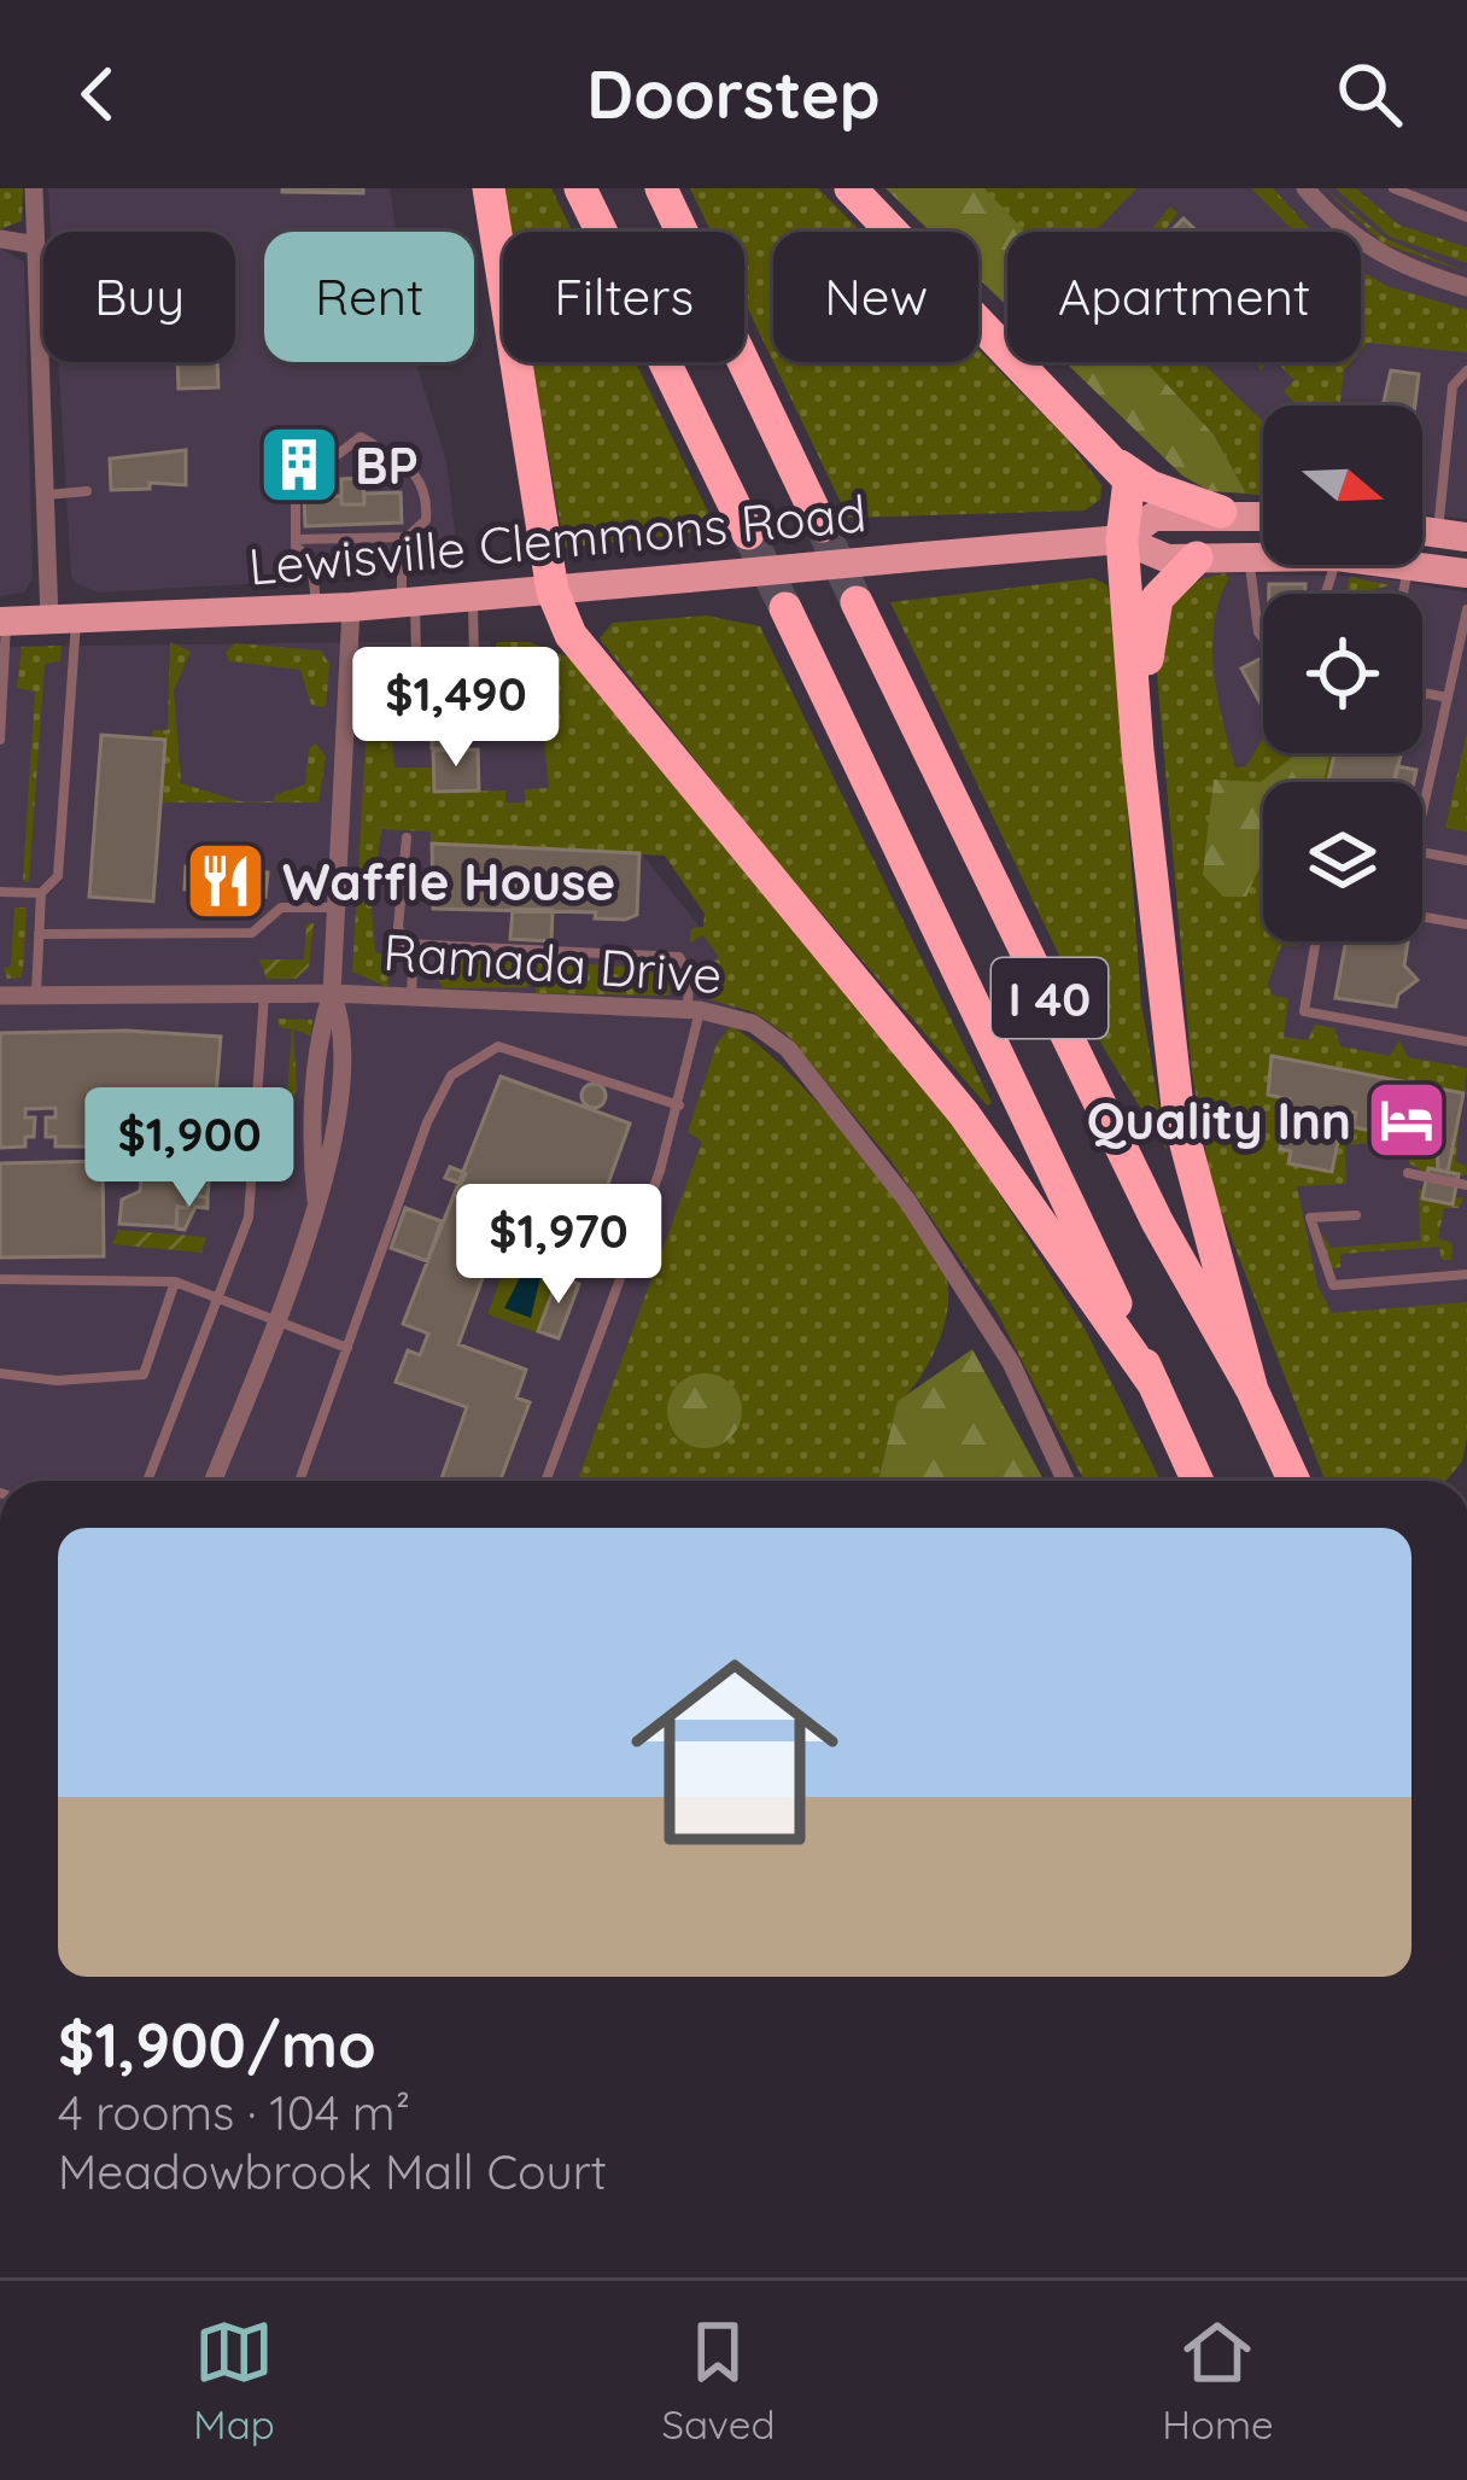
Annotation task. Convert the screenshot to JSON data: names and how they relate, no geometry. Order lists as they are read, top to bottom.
{
  "streets": {
    "highway": ["I 40"],
    "main road": ["Lewisville Clemmons Road"],
    "street": ["Ramada Drive"]
  },
  "crossings": [
    ["Lewisville Clemmons Road", "Ramada Drive"]
  ],
  "places": {
    "building": ["BP"],
    "restaurant": ["Waffle House"],
    "hotel": ["Quality Inn"]
  },
  "north": "right",
  "page": {
    "header": "Doorstep",
    "chip": [
      "Buy",
      "Rent",
      "Filters",
      "New",
      "Apartment"
    ],
    "price": ["$1,490", "$1,900", "$1,970"],
    "list": [
      {
        "name": "$1,900/mo",
        "note": "4 rooms · 104 m² · Meadowbrook Mall Court"
      }
    ],
    "tabs": ["Map", "Saved", "Home"]
  }
}
